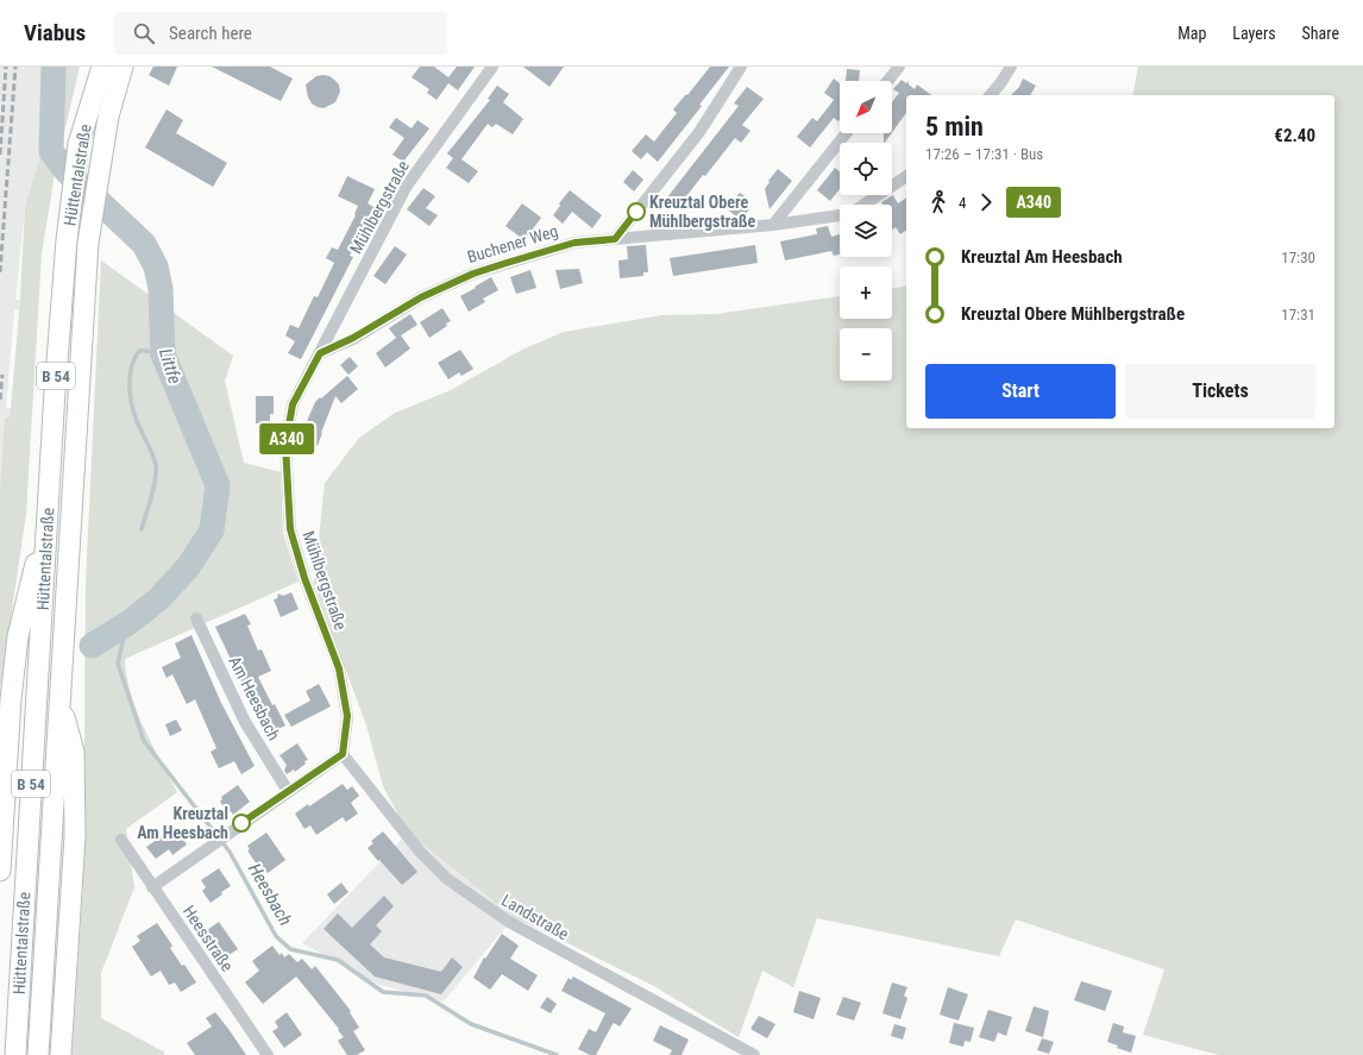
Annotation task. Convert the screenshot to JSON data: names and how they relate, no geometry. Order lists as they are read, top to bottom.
{
  "streets": {
    "highway": ["Hüttentalstraße", "B 54"],
    "street": [
      "Mühlbergstraße",
      "Buchener Weg",
      "Am Heesbach",
      "Landstraße",
      "Heesstraße"
    ]
  },
  "crossings": [
    ["Mühlbergstraße", "Buchener Weg"],
    ["Mühlbergstraße", "Landstraße"]
  ],
  "water": ["Littfe", "Heesbach"],
  "places": ["Kreuztal Obere Mühlbergstraße", "Kreuztal Am Heesbach"],
  "lines": ["bus line A340"],
  "north": "bottom left",
  "page": {
    "header": "Viabus",
    "search": "Search here",
    "nav": ["Map", "Layers", "Share"],
    "on_map": "A340",
    "map_buttons": ["+", "−"],
    "heading": ["5 min", "17:26 – 17:31 · Bus", "€2.40"],
    "legs": ["4", "A340"],
    "list": [
      {
        "name": "Kreuztal Am Heesbach",
        "value": "17:30"
      },
      {
        "name": "Kreuztal Obere Mühlbergstraße",
        "value": "17:31"
      }
    ],
    "buttons": ["Start", "Tickets"]
  }
}
